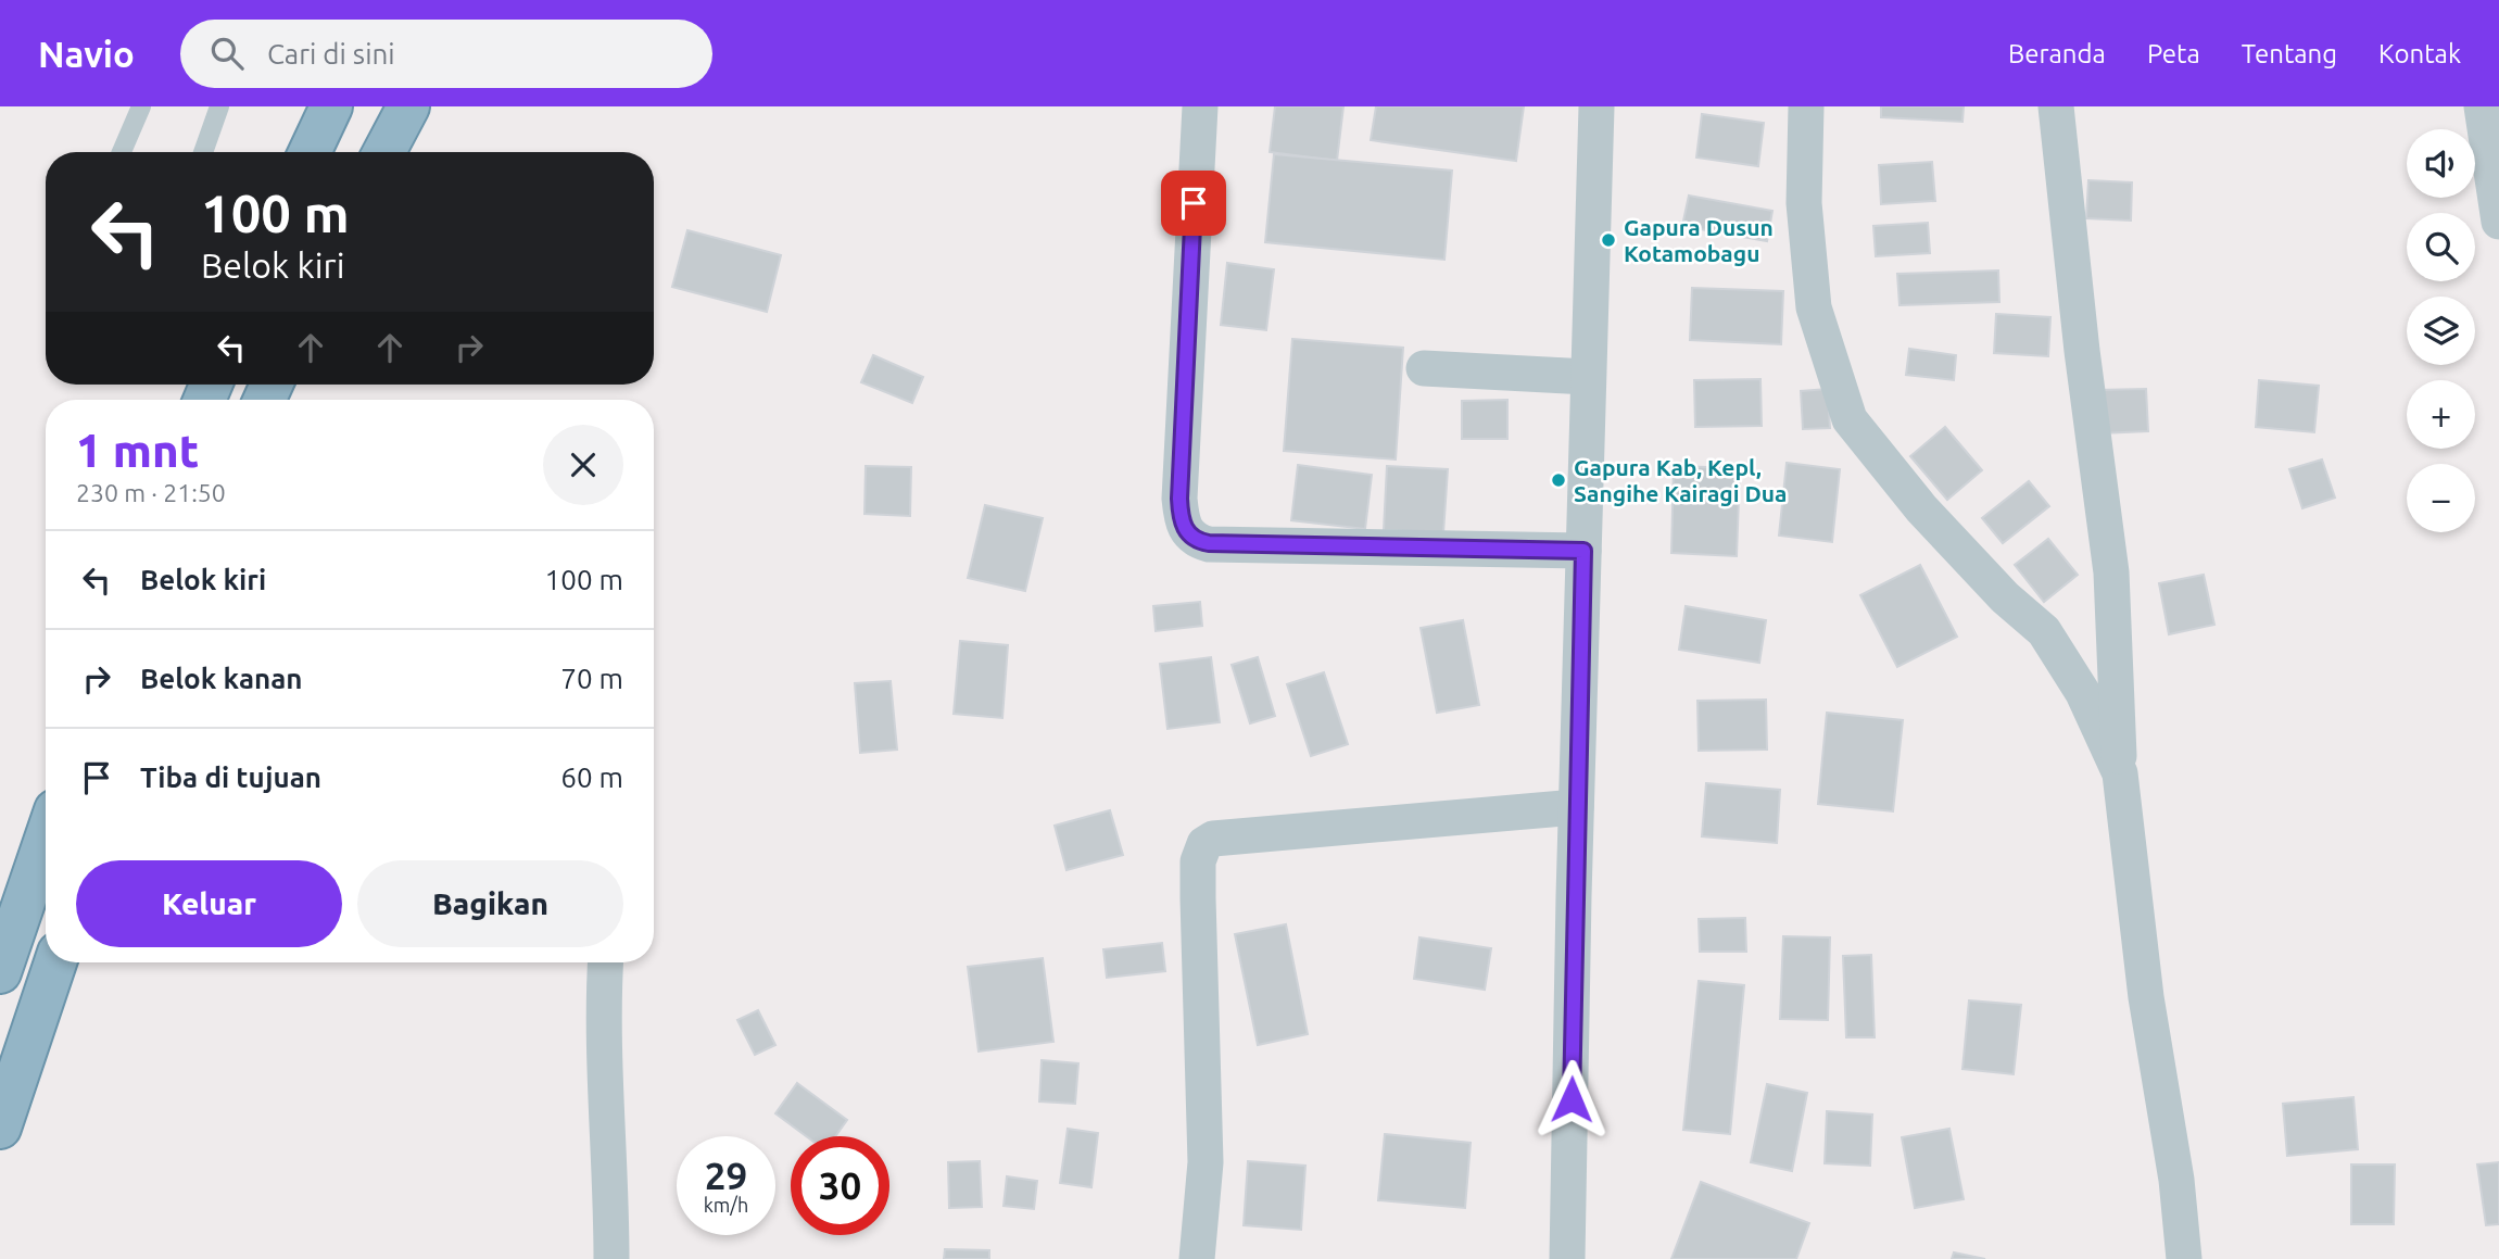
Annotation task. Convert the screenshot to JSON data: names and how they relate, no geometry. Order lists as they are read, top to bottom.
{
  "places": ["Gapura Dusun Kotamobagu", "Gapura Kab, Kepl, Sangihe Kairagi Dua"],
  "page": {
    "header": "Navio",
    "search": "Cari di sini",
    "nav": [
      "Beranda",
      "Peta",
      "Tentang",
      "Kontak"
    ],
    "map_buttons": ["+", "−"],
    "turn": ["100 m", "Belok kiri"],
    "heading": ["1 mnt", "230 m · 21:50"],
    "list": [
      {
        "name": "Belok kiri",
        "value": "100 m"
      },
      {
        "name": "Belok kanan",
        "value": "70 m"
      },
      {
        "name": "Tiba di tujuan",
        "value": "60 m"
      }
    ],
    "buttons": ["Keluar", "Bagikan"],
    "speed": "29 km/h",
    "limit": "30"
  }
}
